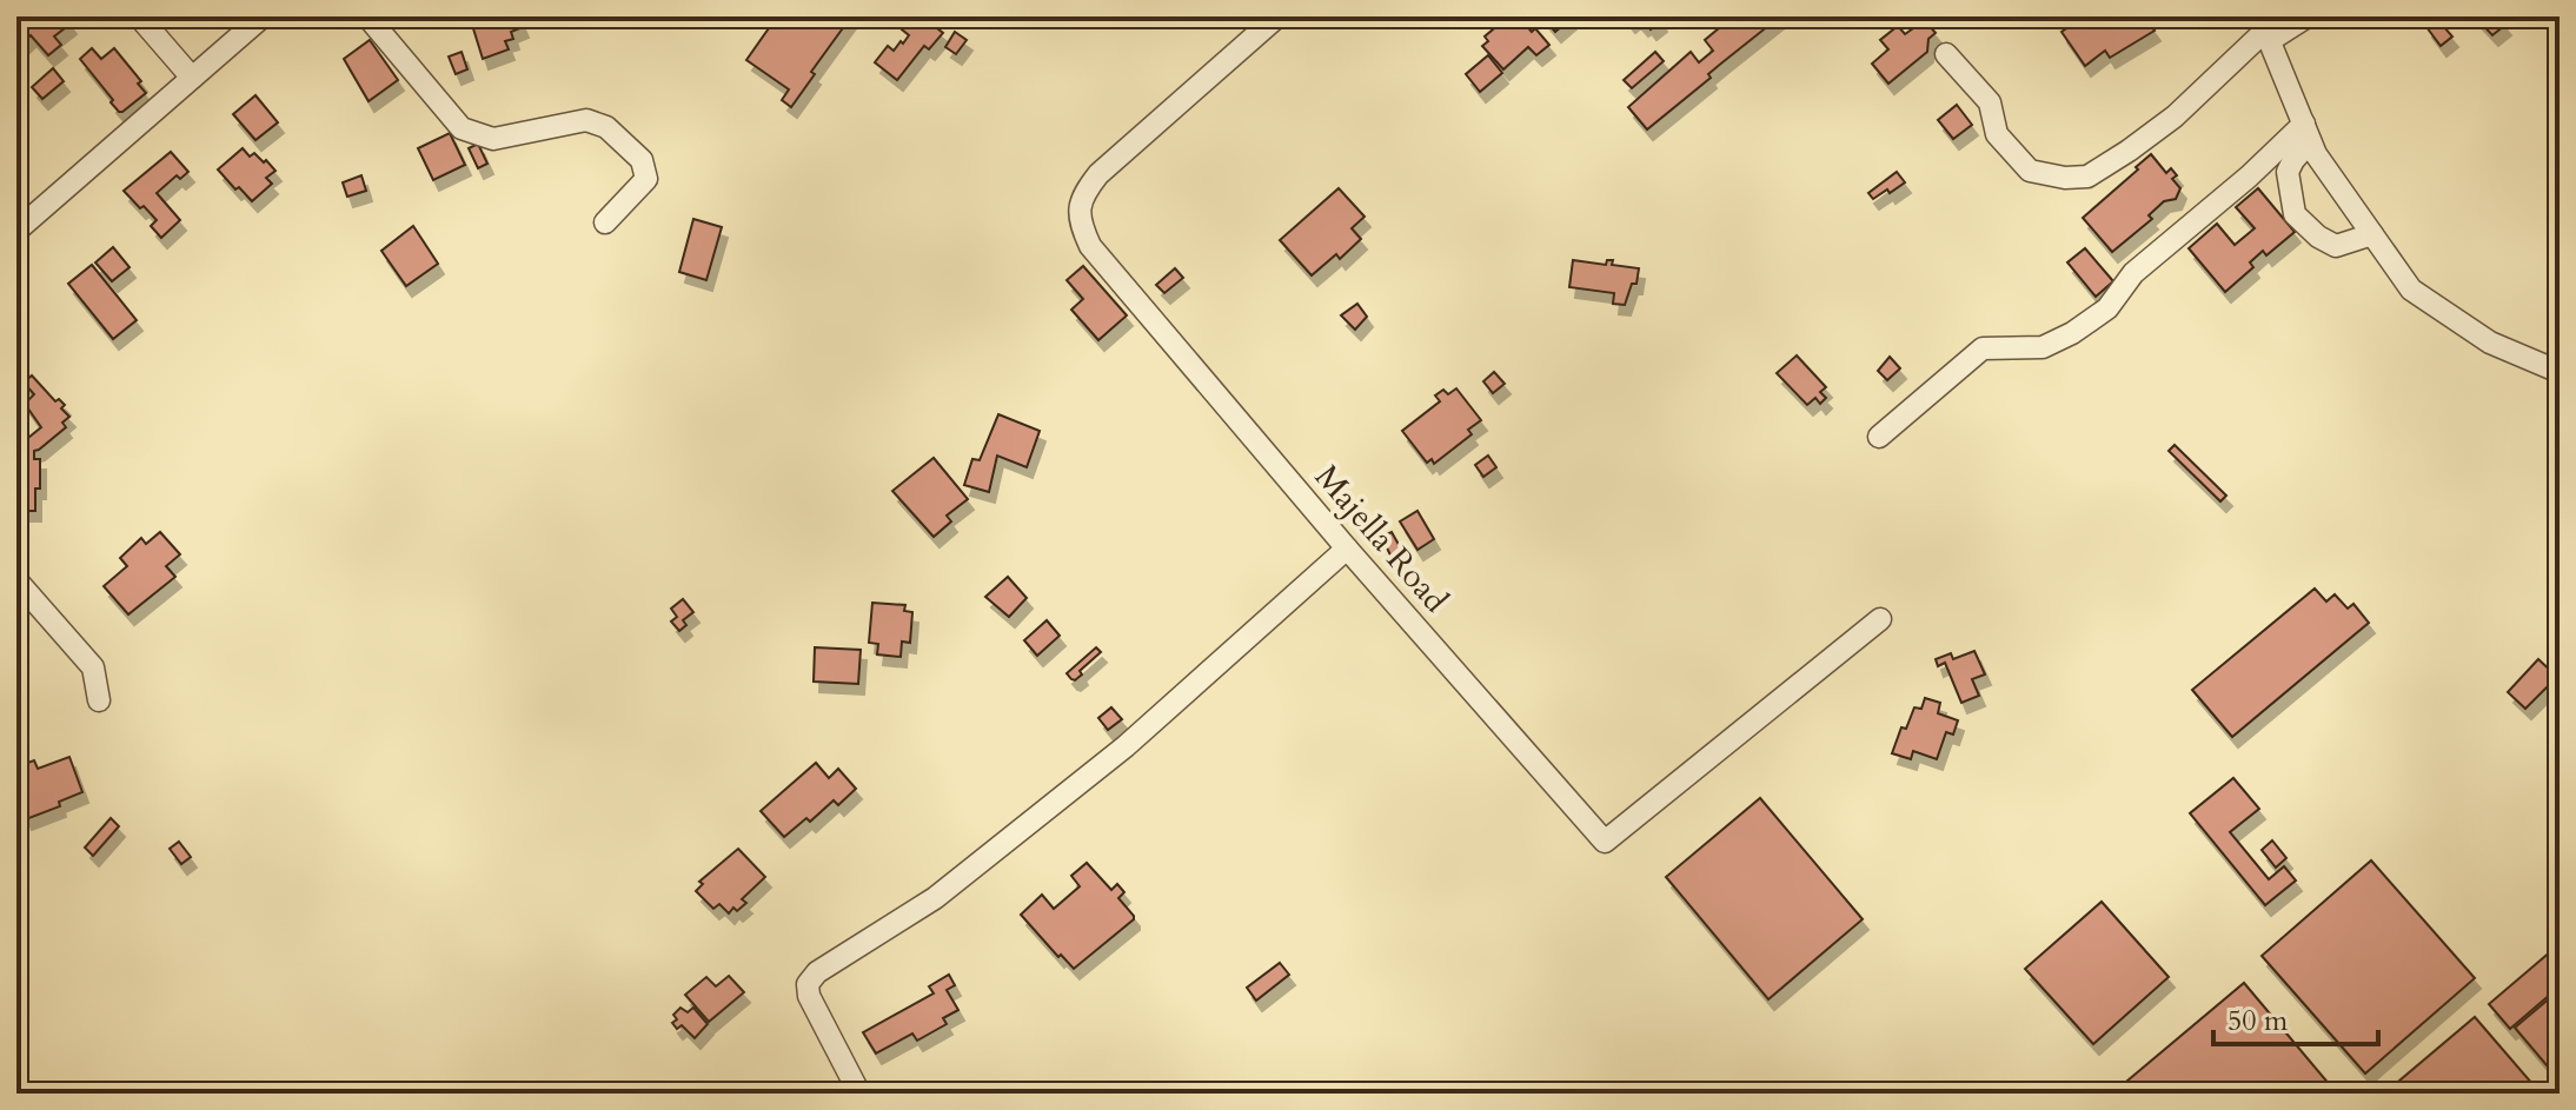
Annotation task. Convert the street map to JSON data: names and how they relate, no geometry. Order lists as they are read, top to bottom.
{
  "streets": {
    "street": ["Majella Road"]
  },
  "scale_bar": "50 m"
}
